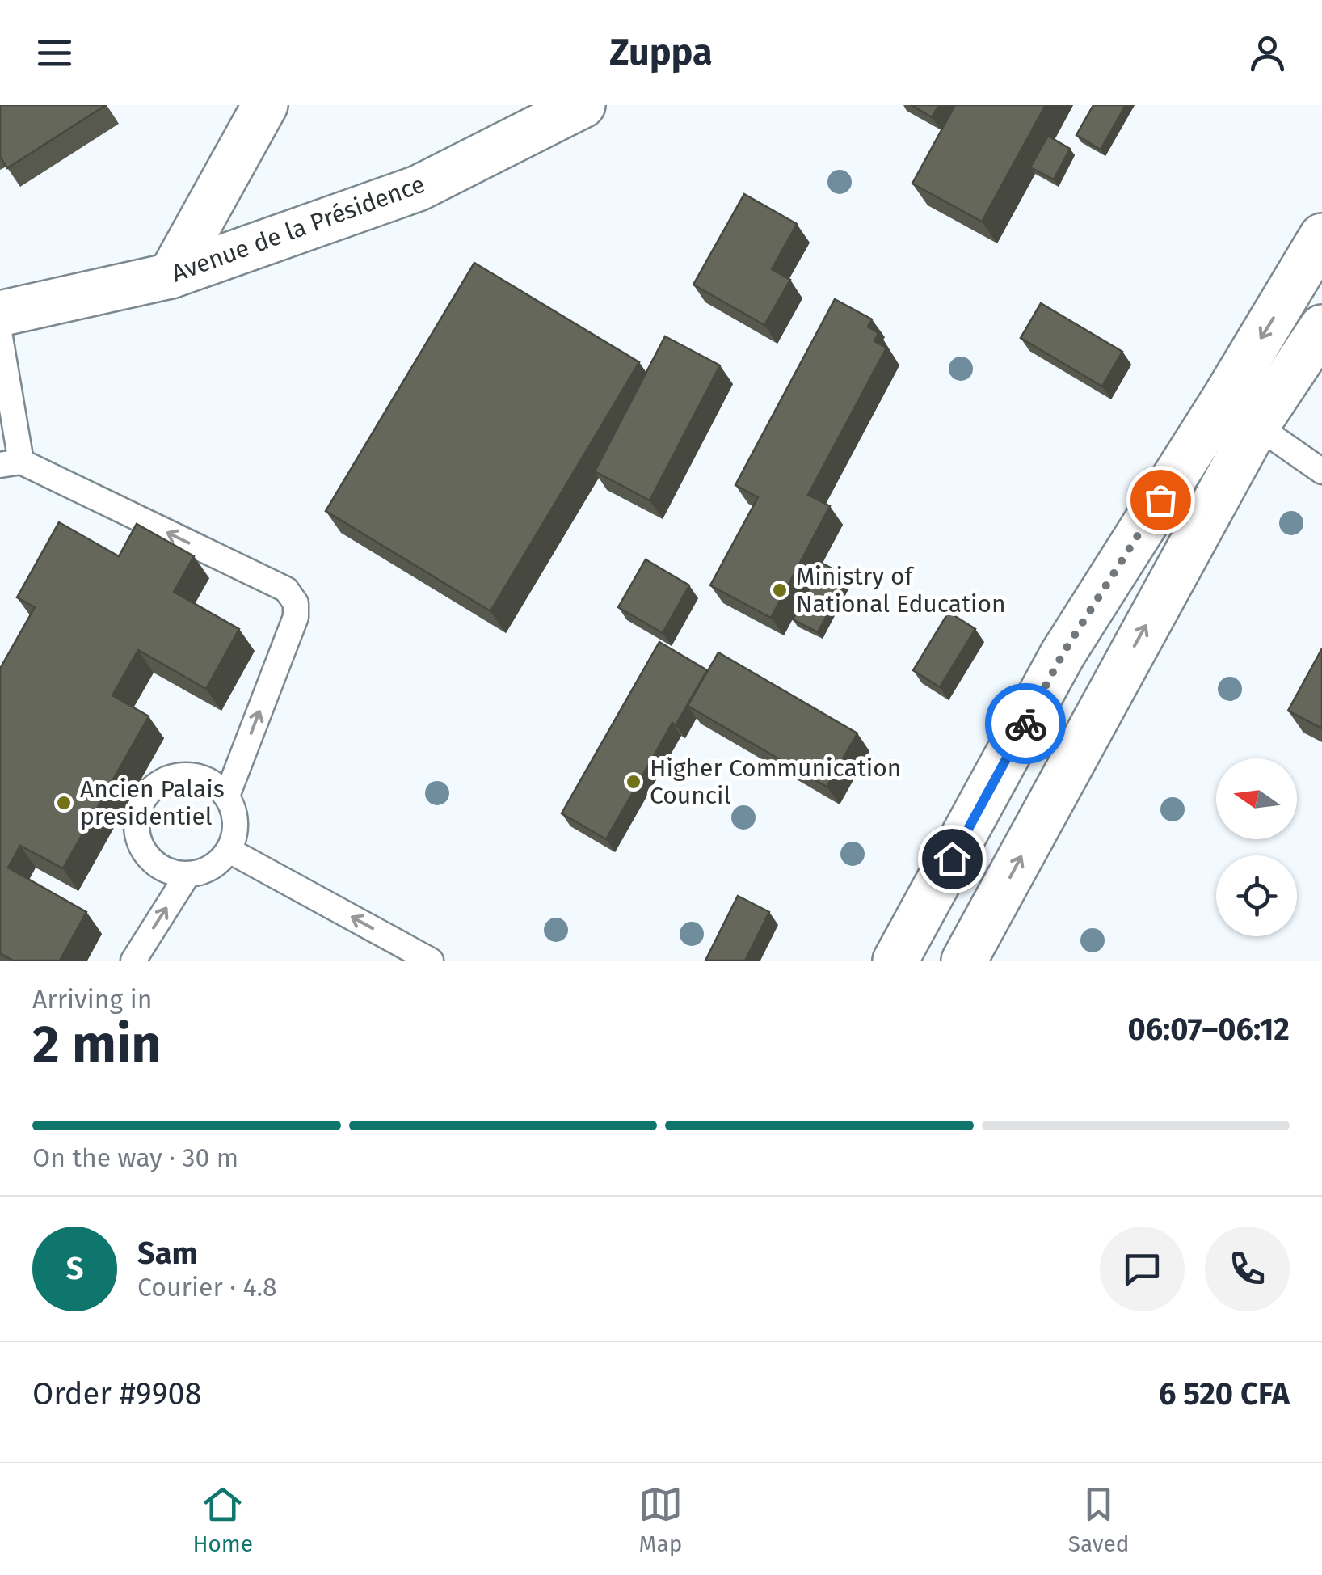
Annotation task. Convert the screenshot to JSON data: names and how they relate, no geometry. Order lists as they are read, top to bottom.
{
  "streets": {
    "main road": ["Avenue de la Présidence"]
  },
  "places": ["Ministry of National Education", "Higher Communication Council", "Ancien Palais presidentiel"],
  "north": "left",
  "page": {
    "header": "Zuppa",
    "heading": ["2 min", "Arriving in", "06:07–06:12"],
    "panel": [
      "Sam",
      "Courier · 4.8",
      "Order #9908",
      "6 520 CFA"
    ],
    "bar": "On the way · 30 m",
    "round": "S",
    "tabs": ["Home", "Map", "Saved"]
  }
}
